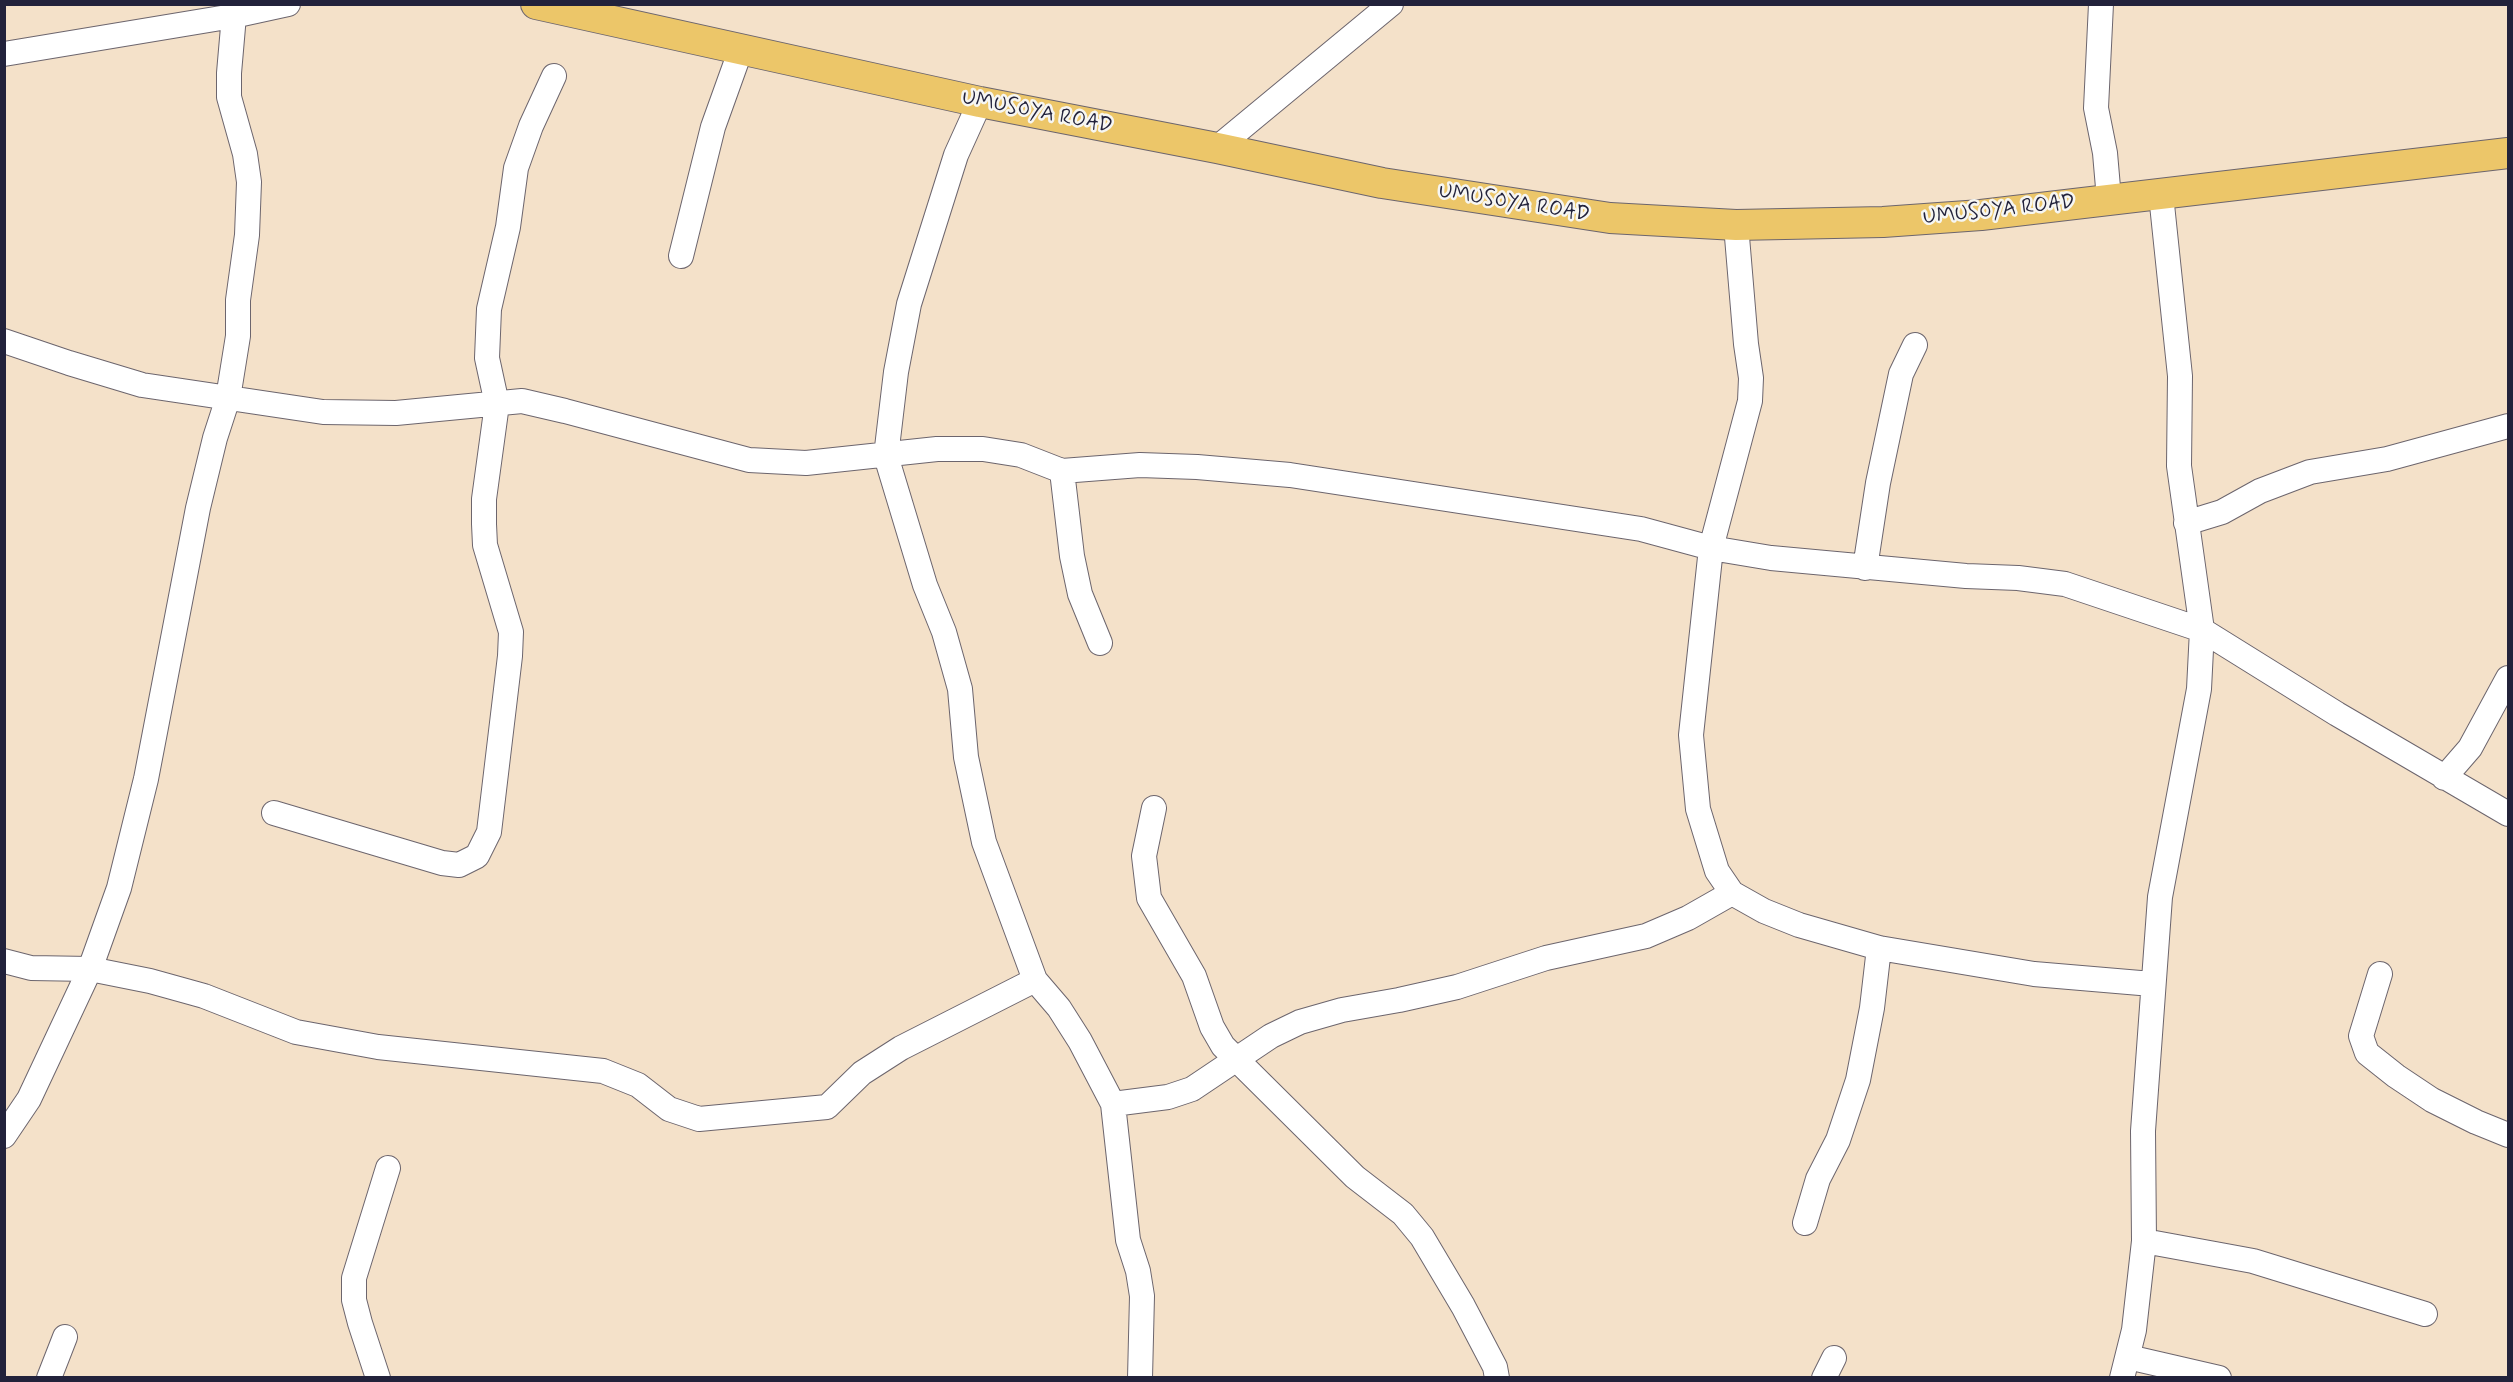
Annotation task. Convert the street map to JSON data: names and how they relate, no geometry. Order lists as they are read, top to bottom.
{
  "streets": {
    "main road": ["UMUSOYA ROAD"]
  }
}
